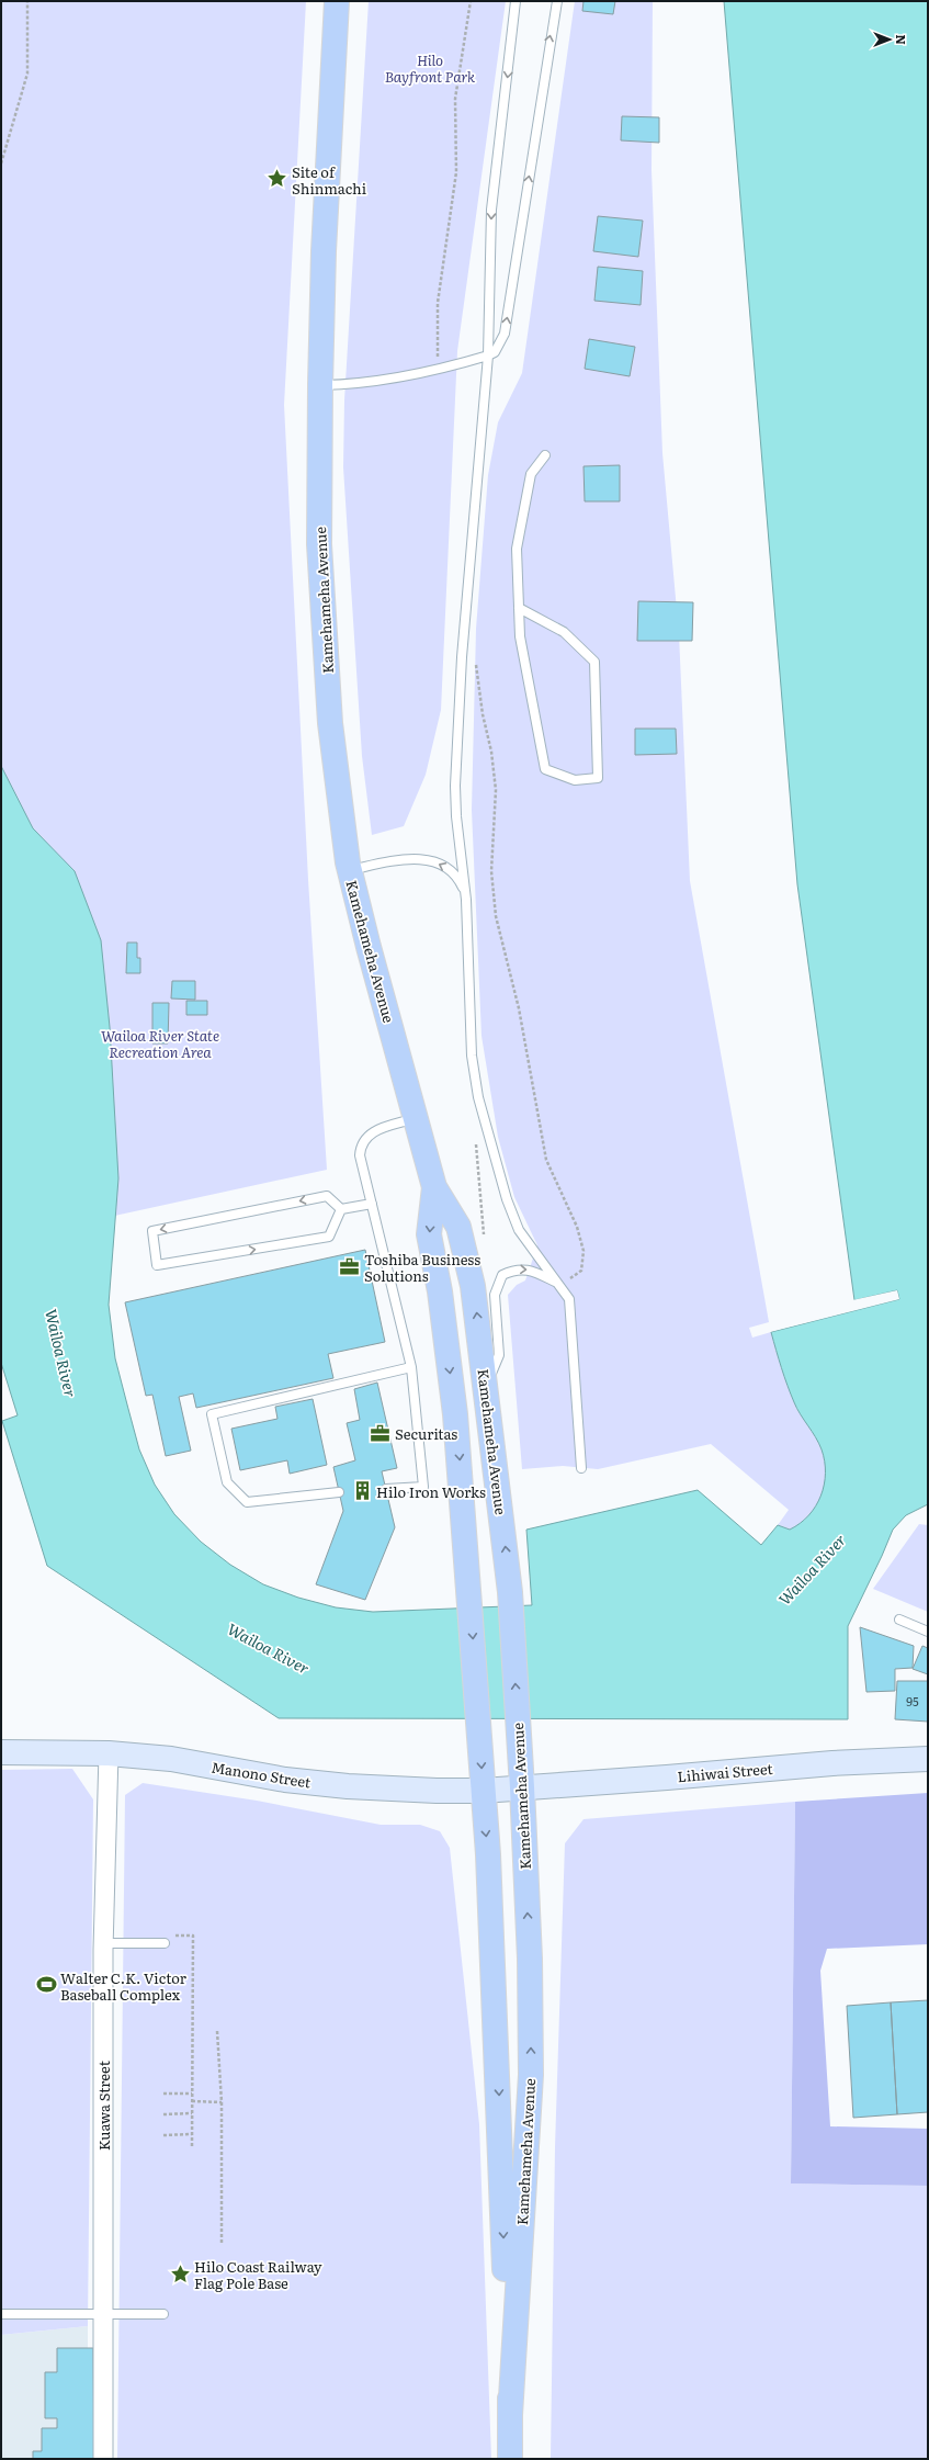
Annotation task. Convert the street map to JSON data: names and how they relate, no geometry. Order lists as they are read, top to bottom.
{
  "streets": {
    "main road": ["Kamehameha Avenue"],
    "street": ["Lihiwai Street", "Manono Street", "Kuawa Street"]
  },
  "crossings": [
    ["Kamehameha Avenue", "Lihiwai Street"],
    ["Kamehameha Avenue", "Manono Street"],
    ["Lihiwai Street", "Manono Street"],
    ["Manono Street", "Kuawa Street"]
  ],
  "water": ["Wailoa River"],
  "parks": ["Hilo Bayfront Park", "Wailoa River State Recreation Area"],
  "places": {
    "place": ["Site of Shinmachi", "Hilo Coast Railway Flag Pole Base"],
    "office": ["Toshiba Business Solutions", "Securitas"],
    "building": ["Hilo Iron Works"],
    "sports": ["Walter C.K. Victor Baseball Complex"]
  },
  "house_numbers": ["95"],
  "north": "right"
}
